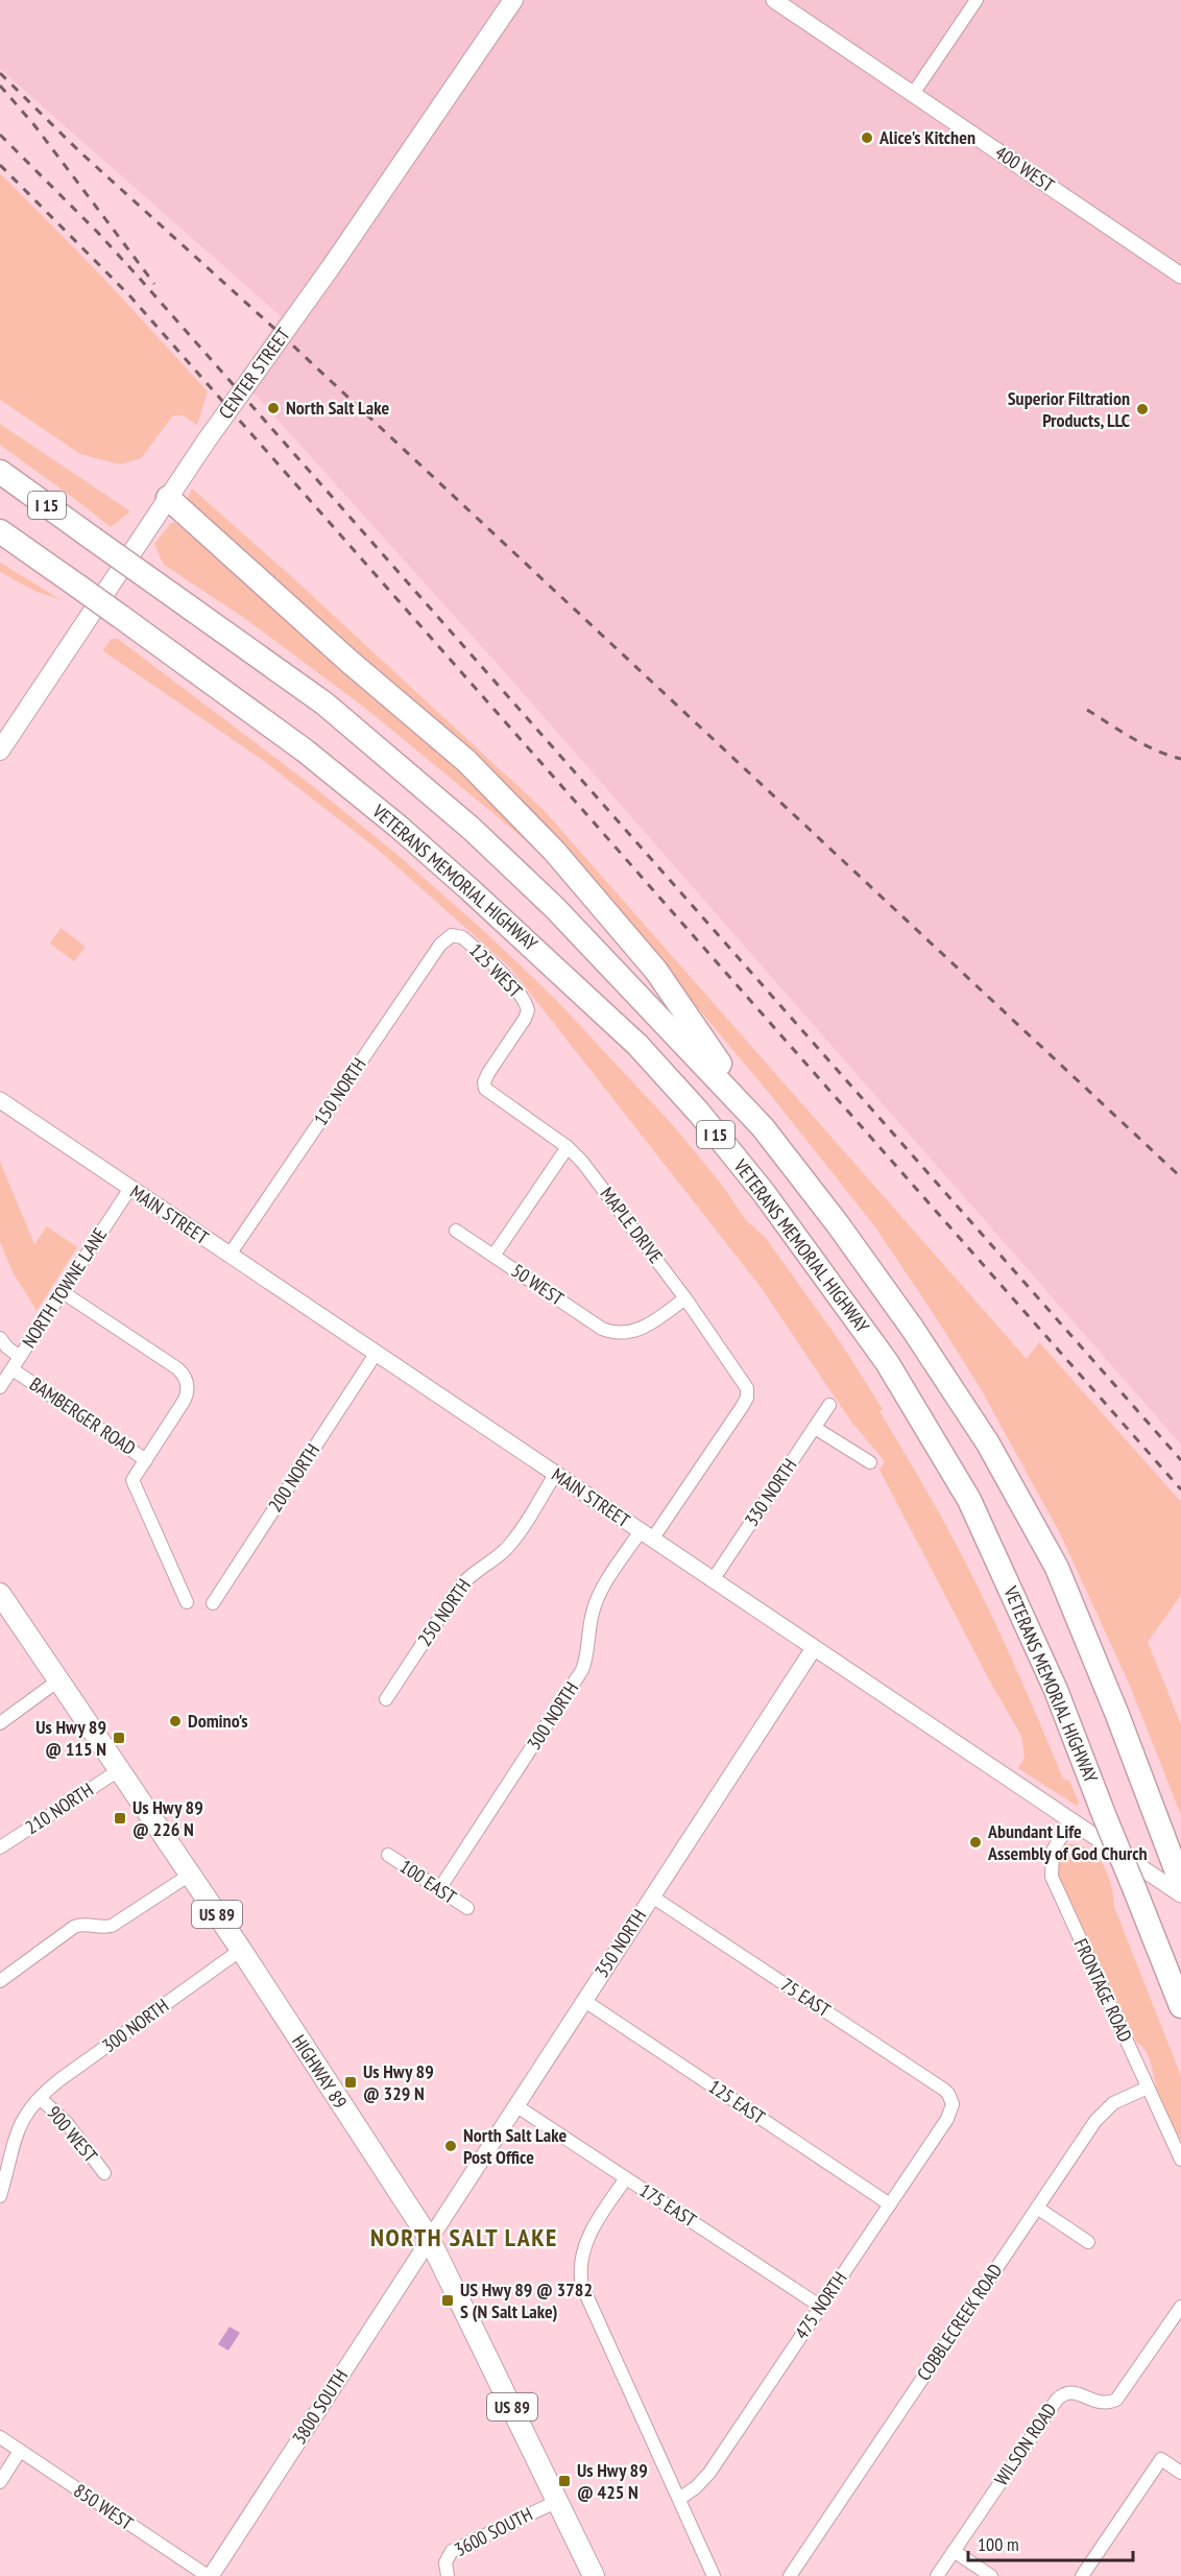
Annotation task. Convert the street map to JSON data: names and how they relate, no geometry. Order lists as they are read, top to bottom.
{
  "streets": {
    "highway": ["I 15", "VETERANS MEMORIAL HIGHWAY"],
    "main road": ["CENTER STREET", "US 89", "HIGHWAY 89"],
    "street": [
      "400 WEST",
      "125 WEST",
      "150 NORTH",
      "MAIN STREET",
      "MAPLE DRIVE",
      "50 WEST",
      "NORTH TOWNE LANE",
      "BAMBERGER ROAD",
      "200 NORTH",
      "330 NORTH",
      "250 NORTH",
      "300 NORTH",
      "210 NORTH",
      "100 EAST",
      "350 NORTH",
      "FRONTAGE ROAD",
      "75 EAST",
      "125 EAST",
      "900 WEST",
      "175 EAST",
      "475 NORTH",
      "COBBLECREEK ROAD",
      "3800 SOUTH",
      "WILSON ROAD",
      "850 WEST",
      "3600 SOUTH"
    ]
  },
  "crossings": [
    ["125 WEST", "150 NORTH"],
    ["125 WEST", "MAPLE DRIVE"],
    ["150 NORTH", "MAIN STREET"],
    ["MAIN STREET", "NORTH TOWNE LANE"],
    ["MAIN STREET", "200 NORTH"],
    ["MAIN STREET", "330 NORTH"],
    ["MAIN STREET", "250 NORTH"],
    ["MAIN STREET", "300 NORTH"],
    ["MAIN STREET", "350 NORTH"],
    ["MAIN STREET", "FRONTAGE ROAD"],
    ["MAPLE DRIVE", "50 WEST"],
    ["MAPLE DRIVE", "300 NORTH"],
    ["NORTH TOWNE LANE", "BAMBERGER ROAD"],
    ["300 NORTH", "100 EAST"],
    ["300 NORTH", "HIGHWAY 89"],
    ["300 NORTH", "900 WEST"],
    ["210 NORTH", "HIGHWAY 89"],
    ["350 NORTH", "75 EAST"],
    ["350 NORTH", "HIGHWAY 89"],
    ["350 NORTH", "125 EAST"],
    ["350 NORTH", "175 EAST"],
    ["350 NORTH", "3800 SOUTH"],
    ["FRONTAGE ROAD", "COBBLECREEK ROAD"],
    ["75 EAST", "475 NORTH"],
    ["HIGHWAY 89", "3800 SOUTH"],
    ["HIGHWAY 89", "3600 SOUTH"],
    ["125 EAST", "475 NORTH"],
    ["175 EAST", "475 NORTH"],
    ["3800 SOUTH", "850 WEST"]
  ],
  "districts": ["NORTH SALT LAKE"],
  "places": {
    "other": [
      "Alice's Kitchen",
      "North Salt Lake",
      "Superior Filtration Products, LLC",
      "Domino's",
      "Abundant Life Assembly of God Church",
      "North Salt Lake Post Office"
    ],
    "transit": [
      "Us Hwy 89 @ 115 N",
      "Us Hwy 89 @ 226 N",
      "Us Hwy 89 @ 329 N",
      "US Hwy 89 @ 3782 S (N Salt Lake)",
      "Us Hwy 89 @ 425 N"
    ]
  },
  "scale_bar": "100 m"
}
